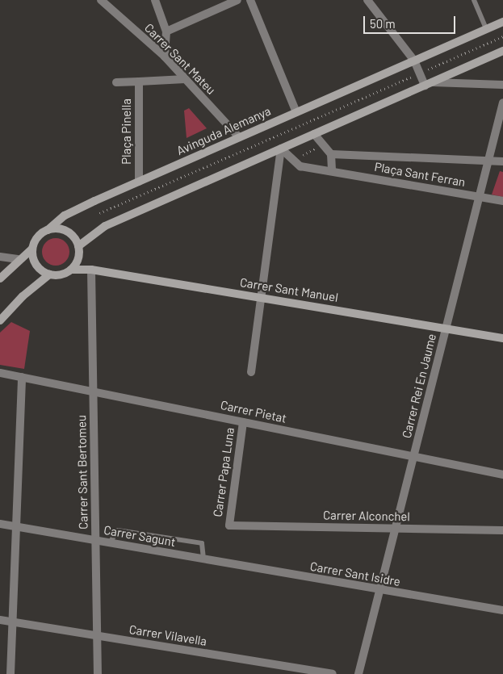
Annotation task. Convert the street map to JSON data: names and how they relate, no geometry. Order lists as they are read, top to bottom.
{
  "streets": {
    "main road": ["Avinguda Alemanya", "Carrer Sant Manuel"],
    "street": [
      "Carrer Sant Mateu",
      "Plaça Pinella",
      "Plaça Sant Ferran",
      "Carrer Rei En Jaume",
      "Carrer Pietat",
      "Carrer Sant Bertomeu",
      "Carrer Papa Luna",
      "Carrer Alconchel",
      "Carrer Sagunt",
      "Carrer Sant Isidre",
      "Carrer Vilavella"
    ]
  },
  "crossings": [
    ["Carrer Sant Mateu", "Avinguda Alemanya"],
    ["Carrer Sant Mateu", "Plaça Pinella"],
    ["Avinguda Alemanya", "Plaça Pinella"],
    ["Avinguda Alemanya", "Carrer Sant Manuel"],
    ["Plaça Sant Ferran", "Carrer Rei En Jaume"],
    ["Carrer Sant Manuel", "Carrer Rei En Jaume"],
    ["Carrer Sant Manuel", "Carrer Sant Bertomeu"],
    ["Carrer Rei En Jaume", "Carrer Pietat"],
    ["Carrer Rei En Jaume", "Carrer Alconchel"],
    ["Carrer Rei En Jaume", "Carrer Sant Isidre"],
    ["Carrer Pietat", "Carrer Sant Bertomeu"],
    ["Carrer Pietat", "Carrer Papa Luna"],
    ["Carrer Sant Bertomeu", "Carrer Sagunt"],
    ["Carrer Sant Bertomeu", "Carrer Vilavella"],
    ["Carrer Papa Luna", "Carrer Alconchel"],
    ["Carrer Sagunt", "Carrer Sant Isidre"]
  ],
  "scale_bar": "50 m"
}
